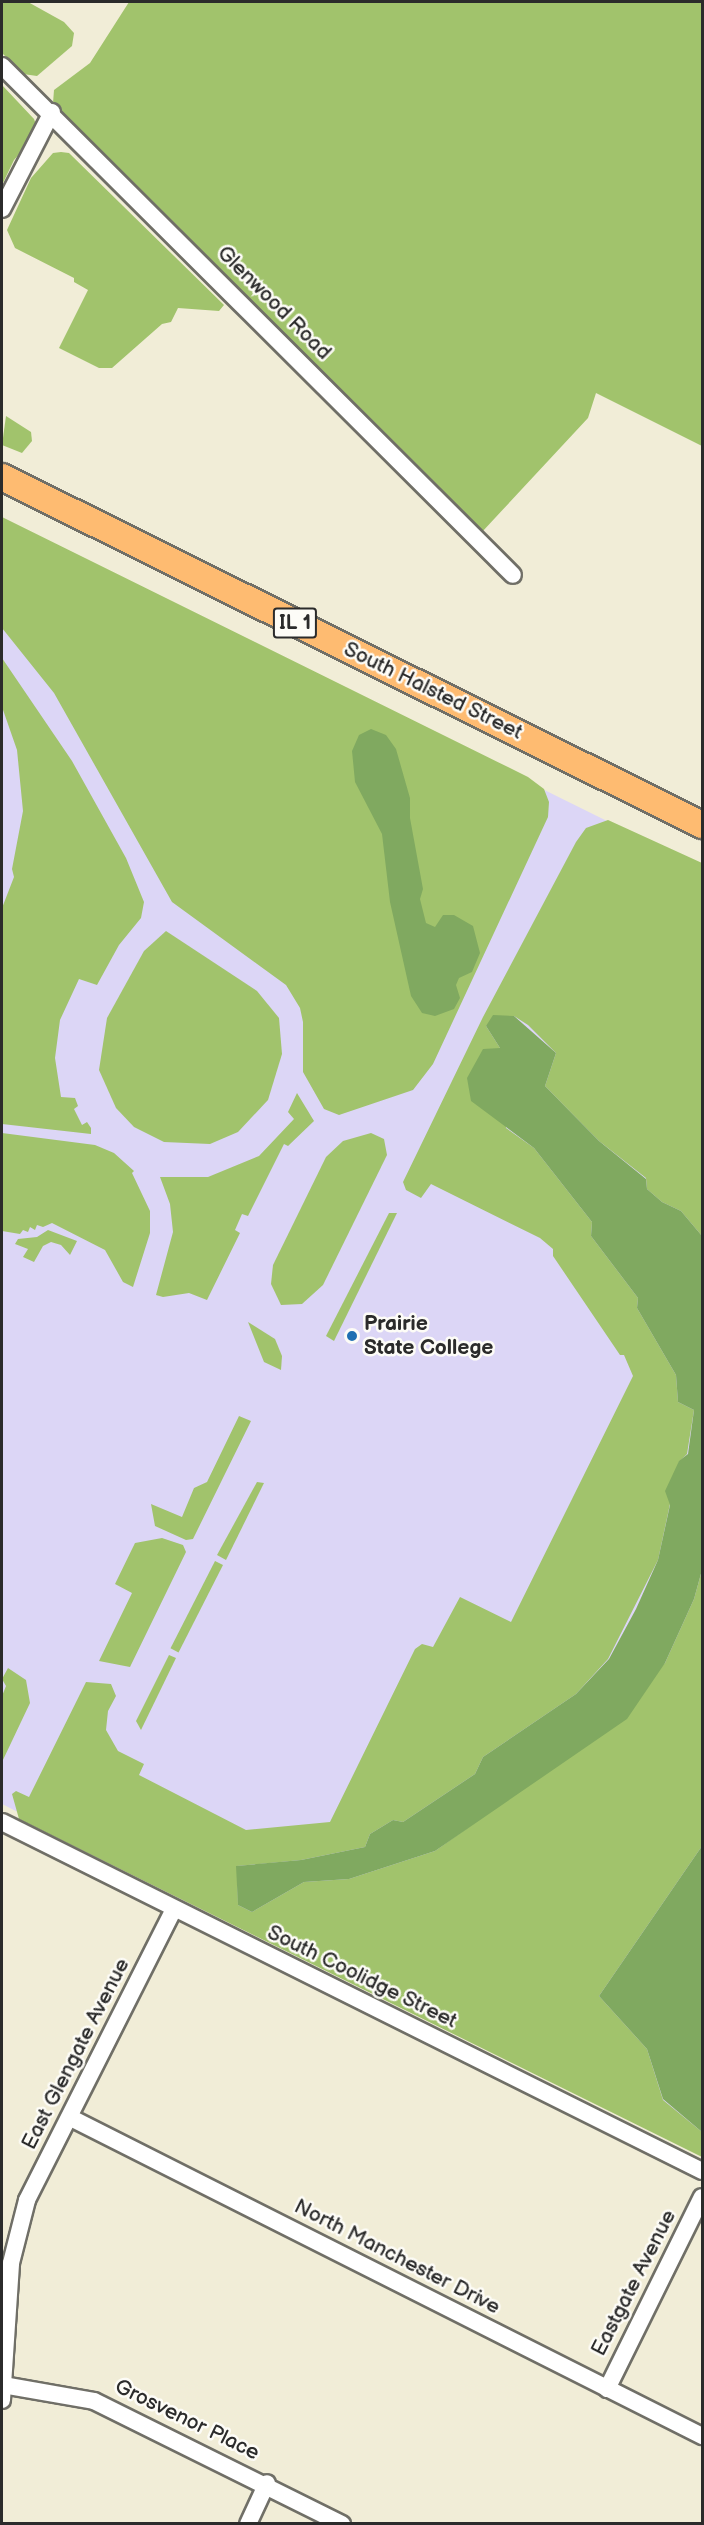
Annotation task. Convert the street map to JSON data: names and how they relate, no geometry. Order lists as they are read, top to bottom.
{
  "streets": {
    "main road": ["IL 1", "South Halsted Street"],
    "street": [
      "Glenwood Road",
      "South Coolidge Street",
      "East Glengate Avenue",
      "North Manchester Drive",
      "Eastgate Avenue",
      "Grosvenor Place"
    ]
  },
  "crossings": [
    ["South Coolidge Street", "East Glengate Avenue"],
    ["East Glengate Avenue", "North Manchester Drive"],
    ["East Glengate Avenue", "Grosvenor Place"],
    ["North Manchester Drive", "Eastgate Avenue"]
  ],
  "places": ["Prairie State College"]
}
